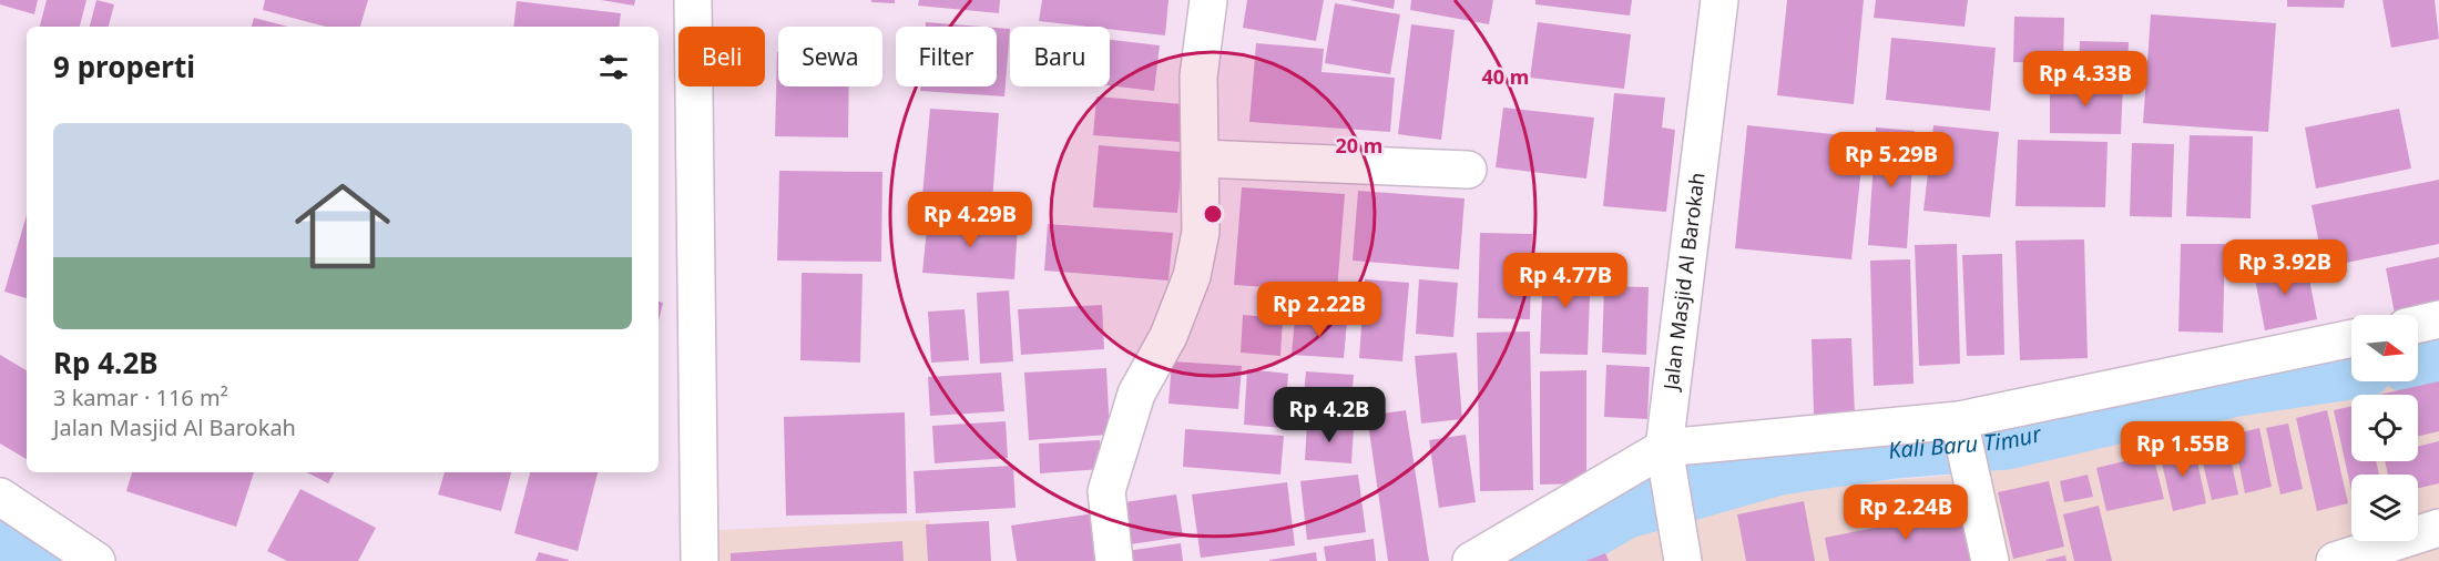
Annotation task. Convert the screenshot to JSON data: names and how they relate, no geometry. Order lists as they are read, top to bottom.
{
  "streets": {
    "main road": ["Jalan Masjid Al Barokah"]
  },
  "water": ["Kali Baru Timur"],
  "north": "right",
  "page": {
    "chip": [
      "Beli",
      "Sewa",
      "Filter",
      "Baru"
    ],
    "heading": "9 properti",
    "price": [
      "Rp 4.33B",
      "Rp 5.29B",
      "Rp 4.29B",
      "Rp 3.92B",
      "Rp 4.77B",
      "Rp 2.22B",
      "Rp 4.2B",
      "Rp 1.55B",
      "Rp 2.24B"
    ],
    "list": [
      {
        "name": "Rp 4.2B",
        "note": "3 kamar · 116 m² · Jalan Masjid Al Barokah"
      }
    ]
  },
  "rings": ["40 m", "20 m"]
}
